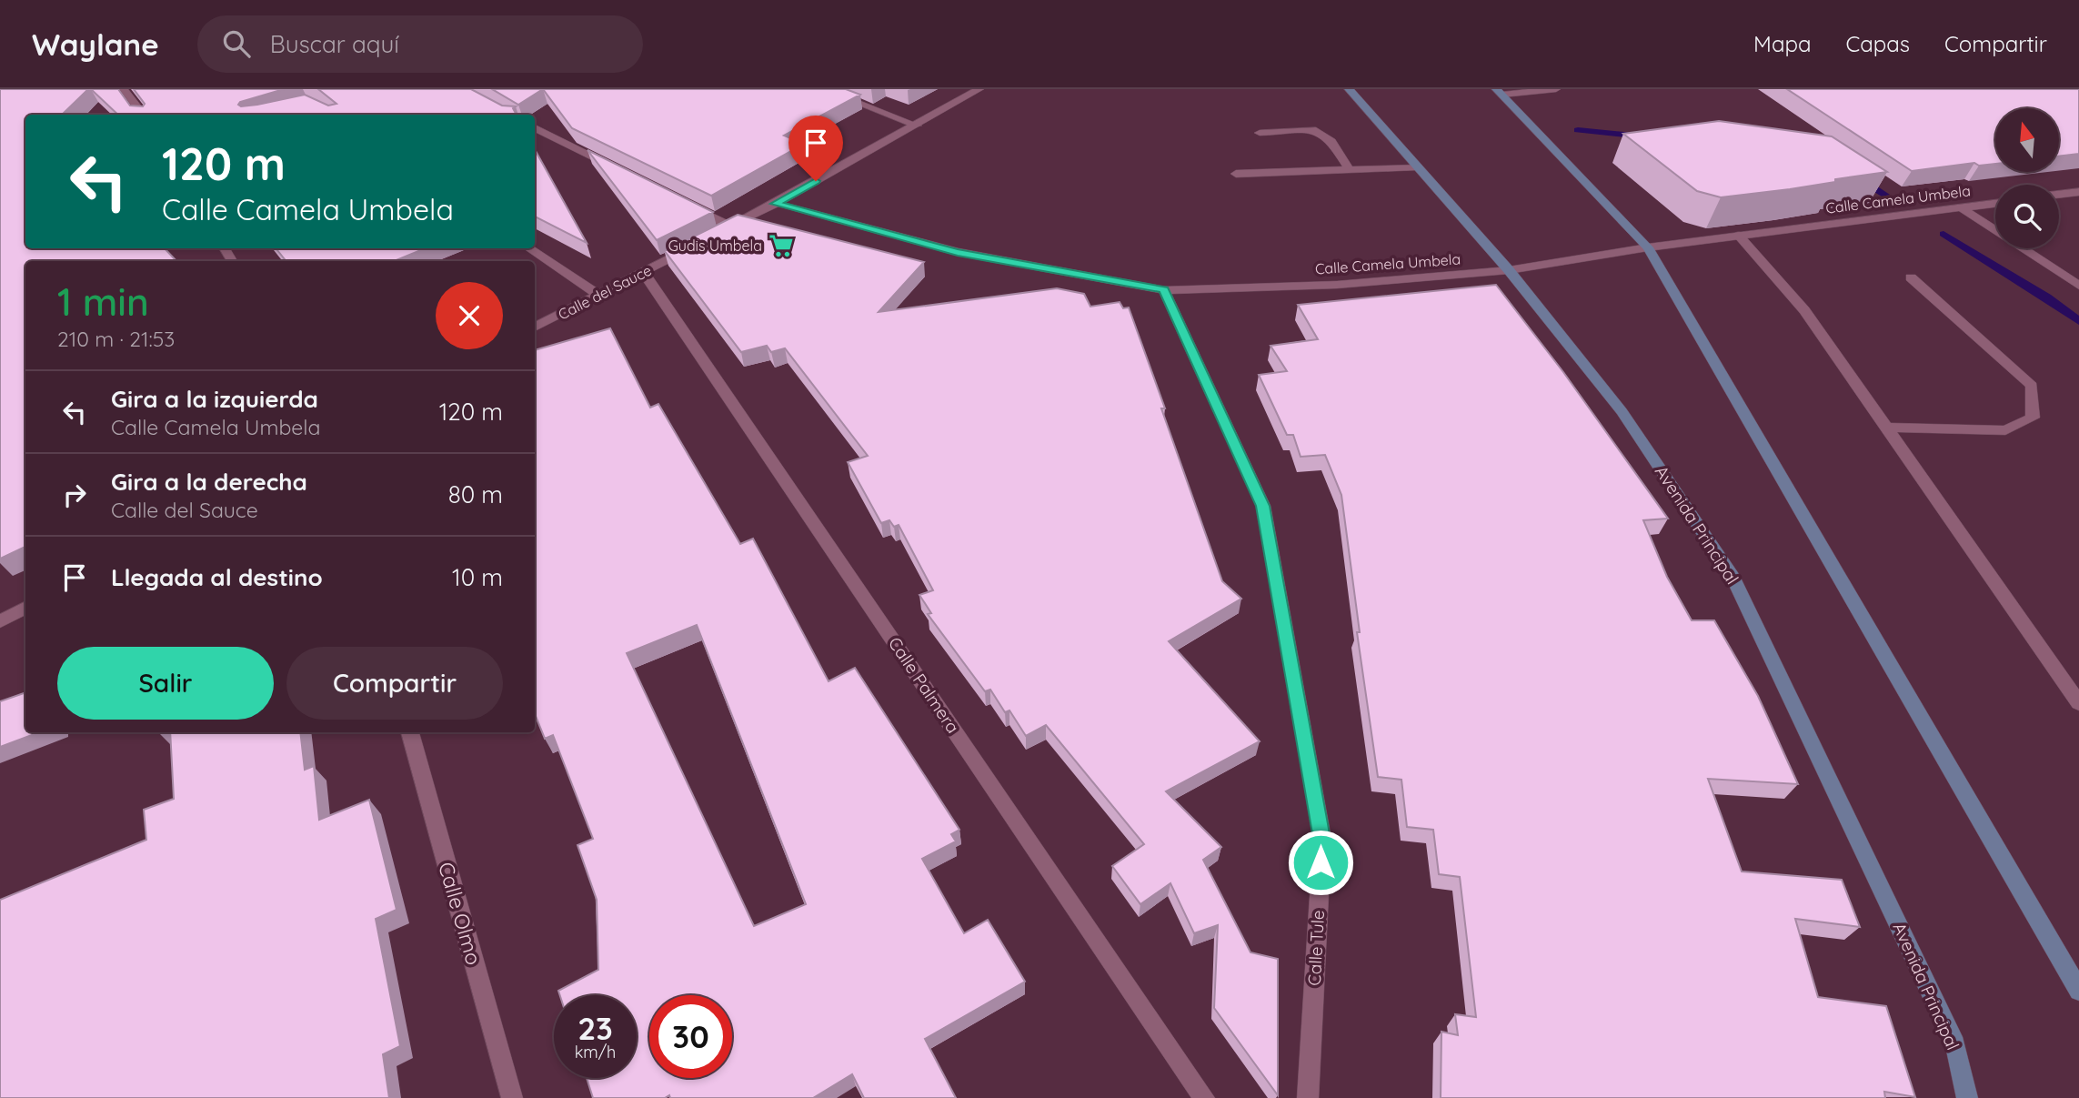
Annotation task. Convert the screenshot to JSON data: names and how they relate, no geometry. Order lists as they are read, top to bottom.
{
  "streets": {
    "main road": ["Avenida Principal"],
    "street": [
      "Calle Camela Umbela",
      "Calle del Sauce",
      "Calle Palmera",
      "Calle Olmo",
      "Calle Tule"
    ]
  },
  "crossings": [
    ["Calle Camela Umbela", "Avenida Principal"],
    ["Calle Camela Umbela", "Calle Tule"],
    ["Calle del Sauce", "Calle Palmera"]
  ],
  "places": {
    "supermarket": ["Gudis Umbela"]
  },
  "north": "top",
  "page": {
    "header": "Waylane",
    "search": "Buscar aquí",
    "nav": ["Mapa", "Capas", "Compartir"],
    "turn": ["120 m", "Calle Camela Umbela"],
    "heading": ["1 min", "210 m · 21:53"],
    "list": [
      {
        "name": "Gira a la izquierda",
        "note": "Calle Camela Umbela",
        "value": "120 m"
      },
      {
        "name": "Gira a la derecha",
        "note": "Calle del Sauce",
        "value": "80 m"
      },
      {
        "name": "Llegada al destino",
        "value": "10 m"
      }
    ],
    "buttons": ["Salir", "Compartir"],
    "speed": "23 km/h",
    "limit": "30"
  }
}
